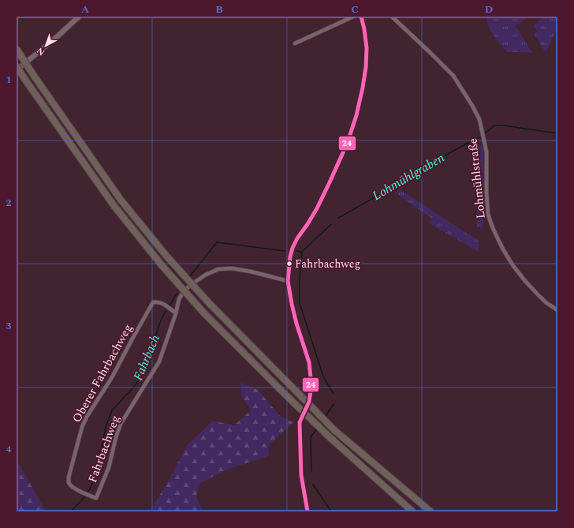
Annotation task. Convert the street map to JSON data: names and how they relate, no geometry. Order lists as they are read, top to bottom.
{
  "streets": {
    "street": ["Lohmühlstraße", "Oberer Fahrbachweg", "Fahrbachweg"]
  },
  "crossings": [
    ["Oberer Fahrbachweg", "Fahrbachweg"]
  ],
  "water": ["Lohmühlgraben", "Fahrbach"],
  "places": ["Fahrbachweg"],
  "lines": ["transit line 24"],
  "north": "bottom left",
  "grid": {
    "columns": [
      "A",
      "B",
      "C",
      "D"
    ],
    "rows": [
      "1",
      "2",
      "3",
      "4"
    ]
  }
}
